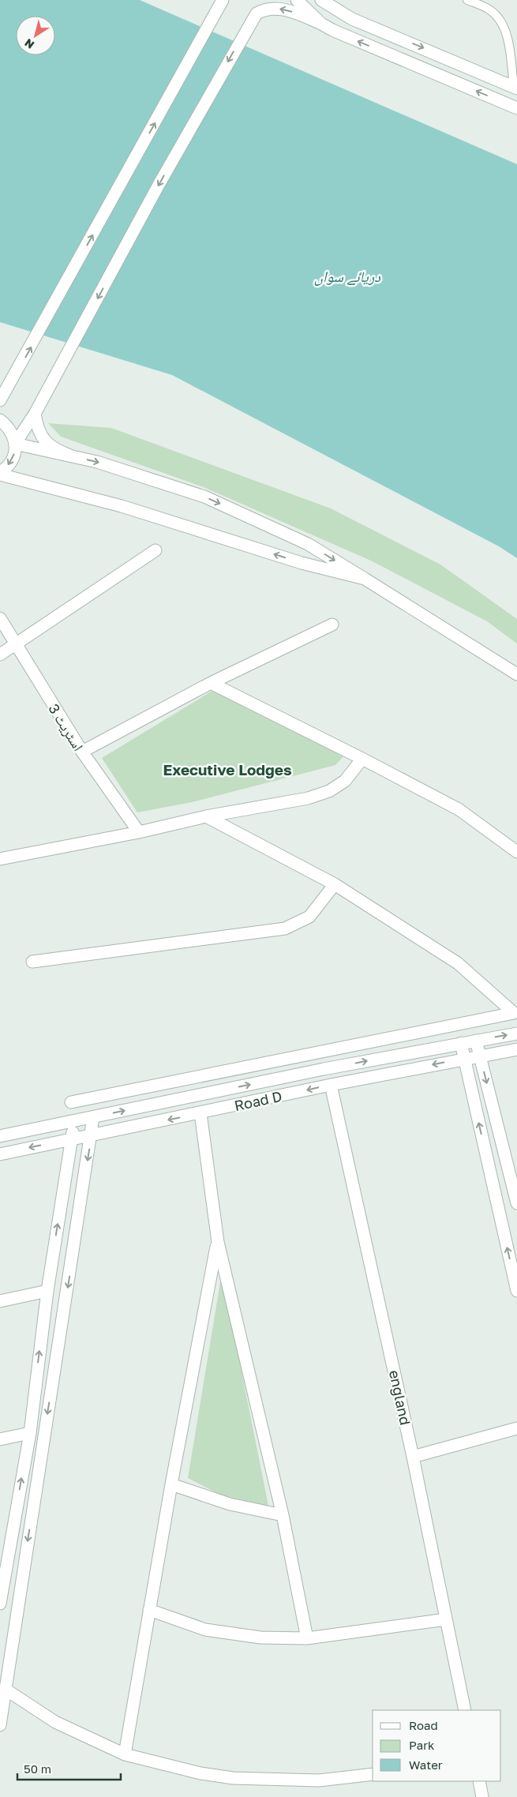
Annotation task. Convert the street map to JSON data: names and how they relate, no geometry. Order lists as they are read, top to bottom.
{
  "streets": {
    "street": ["اسٹریٹ 3", "Road D", "england"]
  },
  "crossings": [
    ["Road D", "england"]
  ],
  "districts": ["Executive Lodges"],
  "water": ["دریائے سواں"],
  "legend": ["Road", "Park", "Water"],
  "scale_bar": "50 m",
  "north": "bottom left"
}
